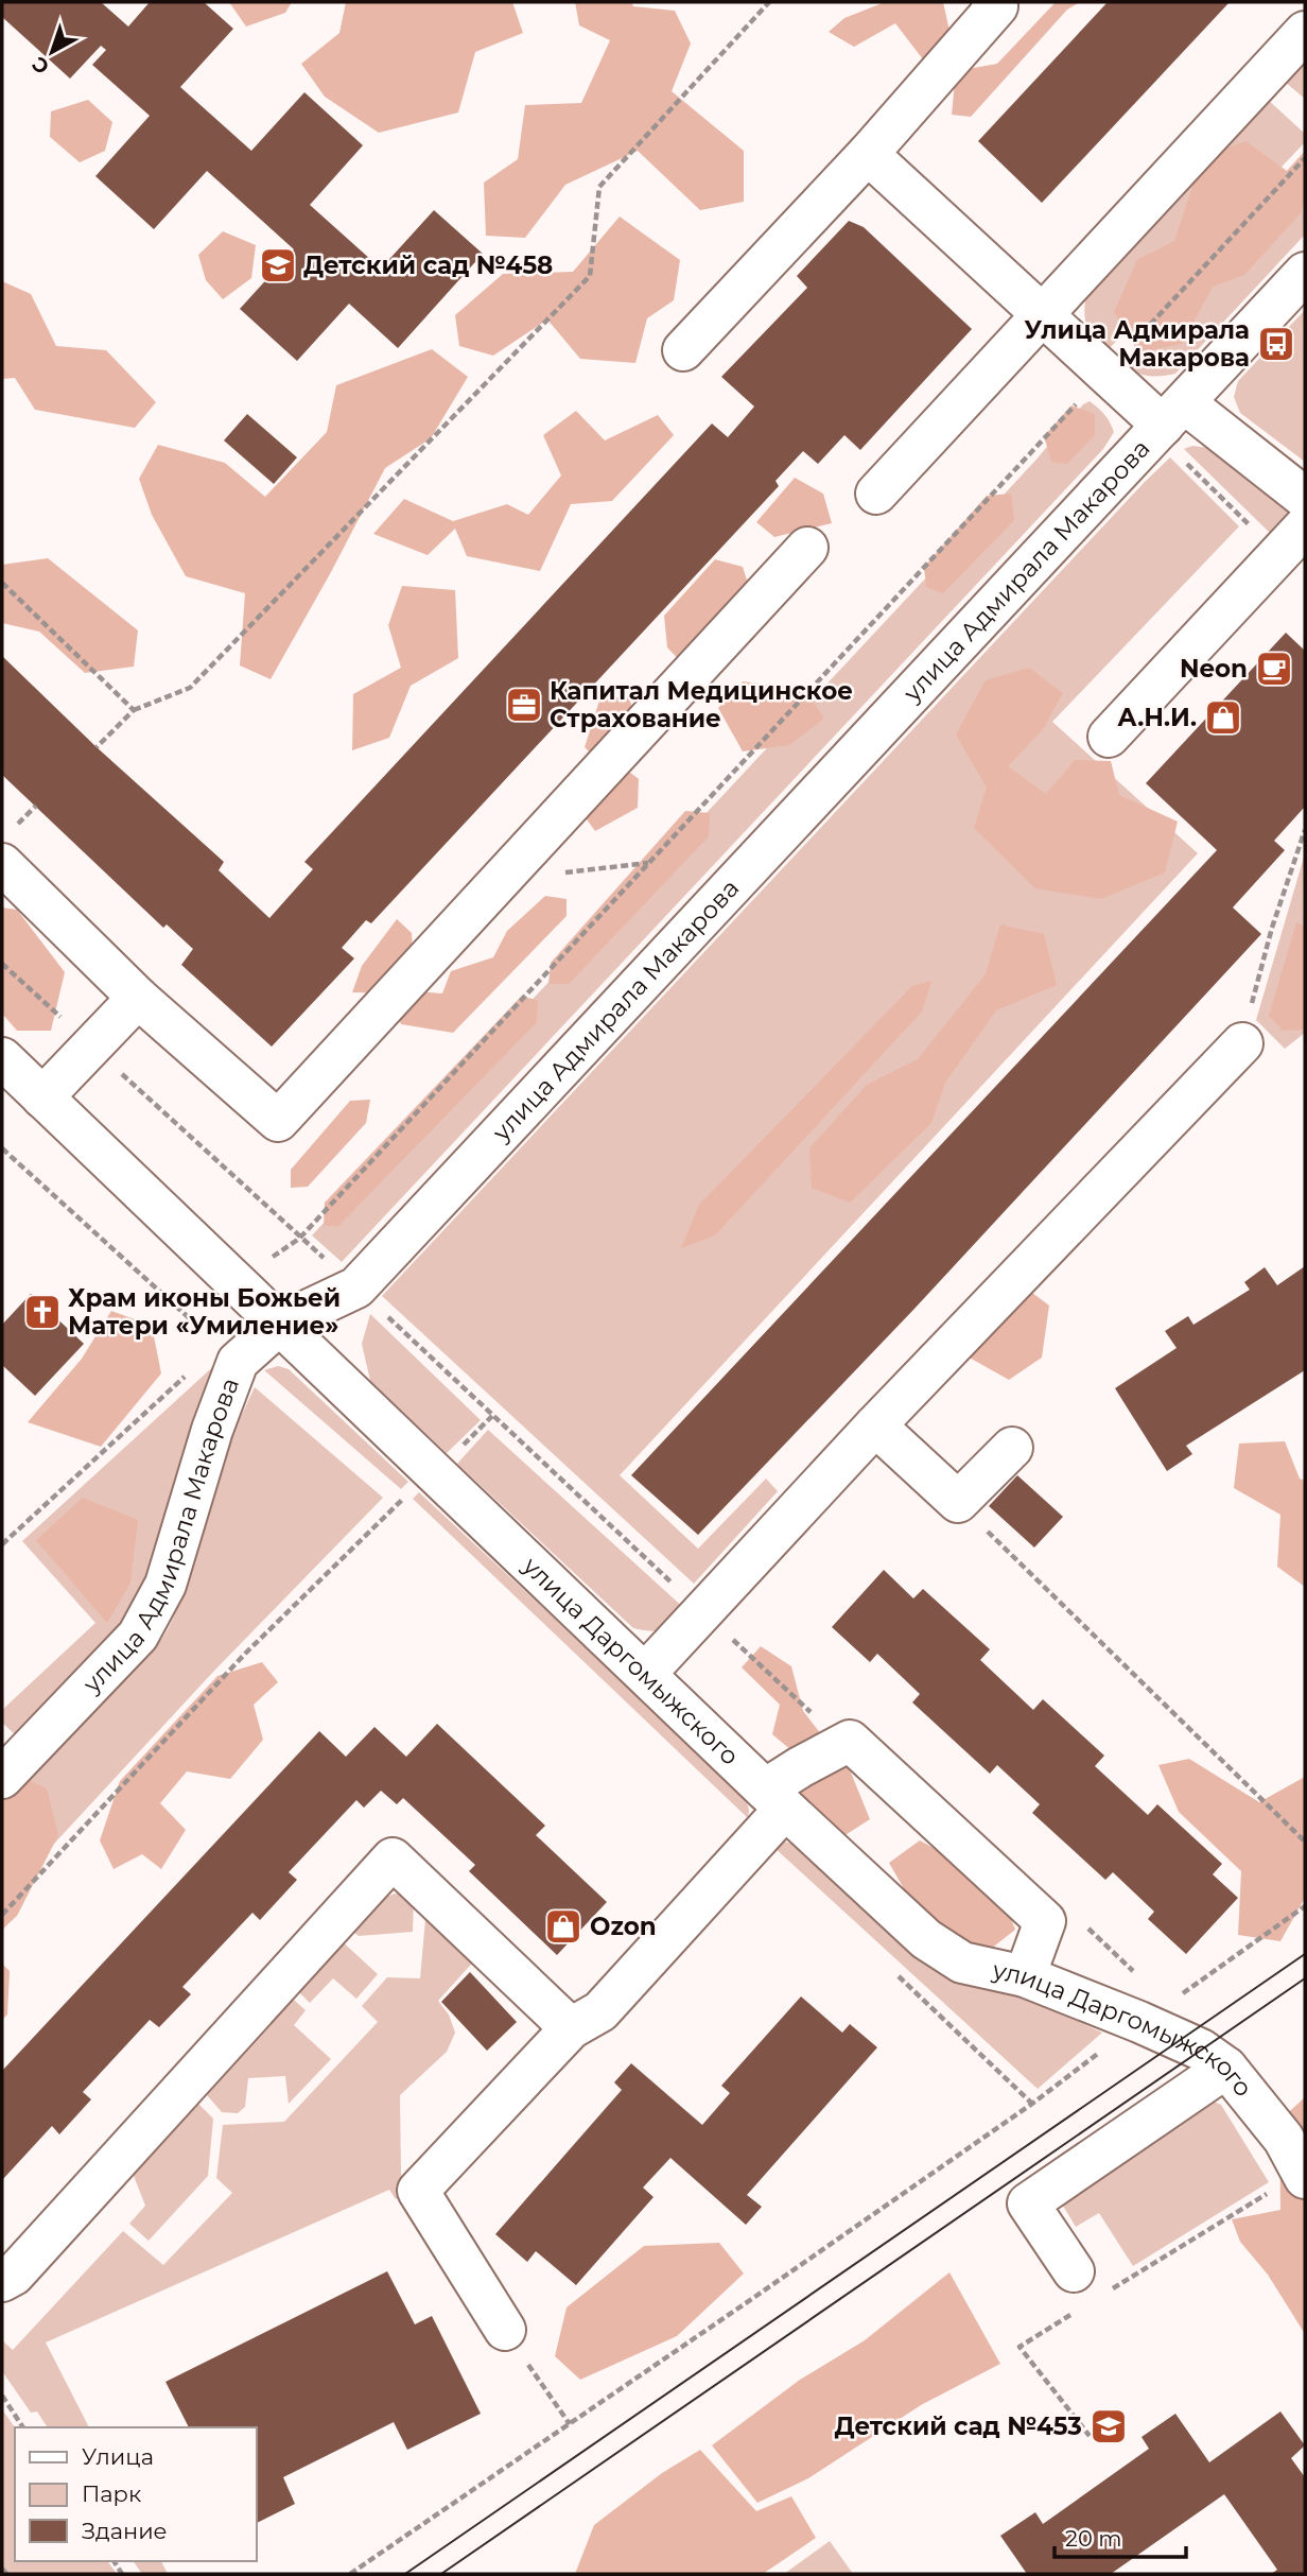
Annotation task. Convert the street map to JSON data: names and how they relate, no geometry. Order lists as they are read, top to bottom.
{
  "streets": {
    "street": ["улица Адмирала Макарова", "улица Даргомыжского"]
  },
  "crossings": [
    ["улица Адмирала Макарова", "улица Даргомыжского"]
  ],
  "places": {
    "school or university": ["Детский сад №458", "Детский сад №453"],
    "bus stop": ["Улица Адмирала Макарова"],
    "cafe": ["Neon"],
    "office": ["Капитал Медицинское Страхование"],
    "shop": ["А.Н.И.", "Ozon"],
    "church": ["Храм иконы Божьей Матери «Умиление»"]
  },
  "legend": ["Улица", "Парк", "Здание"],
  "scale_bar": "20 m",
  "north": "bottom left"
}
